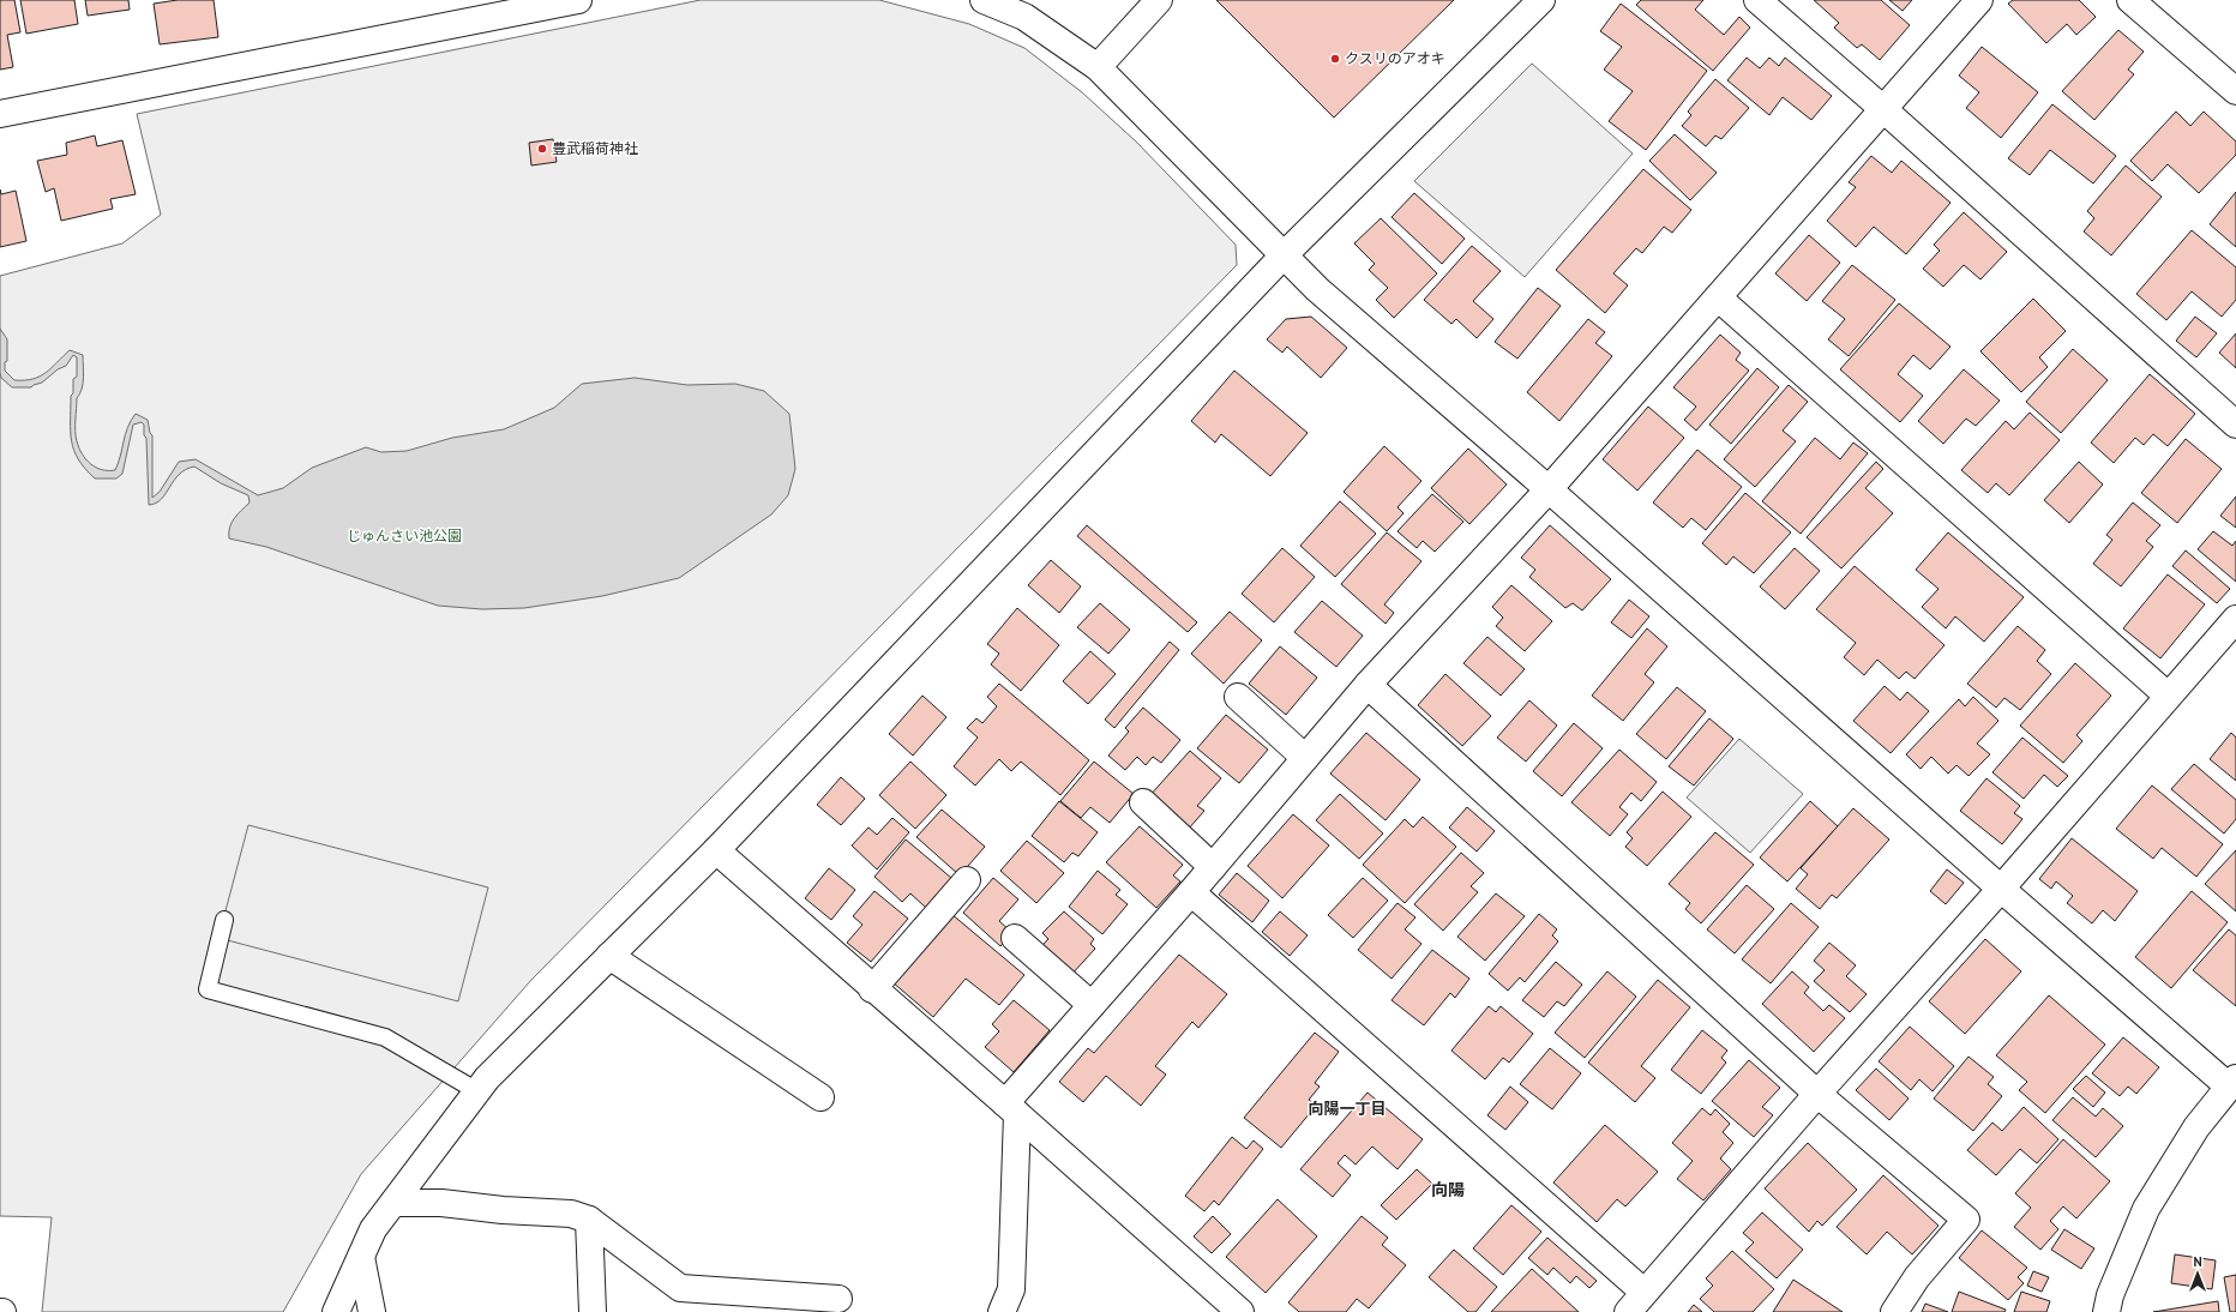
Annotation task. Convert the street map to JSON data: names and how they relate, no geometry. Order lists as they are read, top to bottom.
{
  "districts": ["向陽一丁目", "向陽"],
  "parks": ["じゅんさい池公園"],
  "places": ["クスリのアオキ", "豊武稲荷神社"],
  "north": "top"
}
